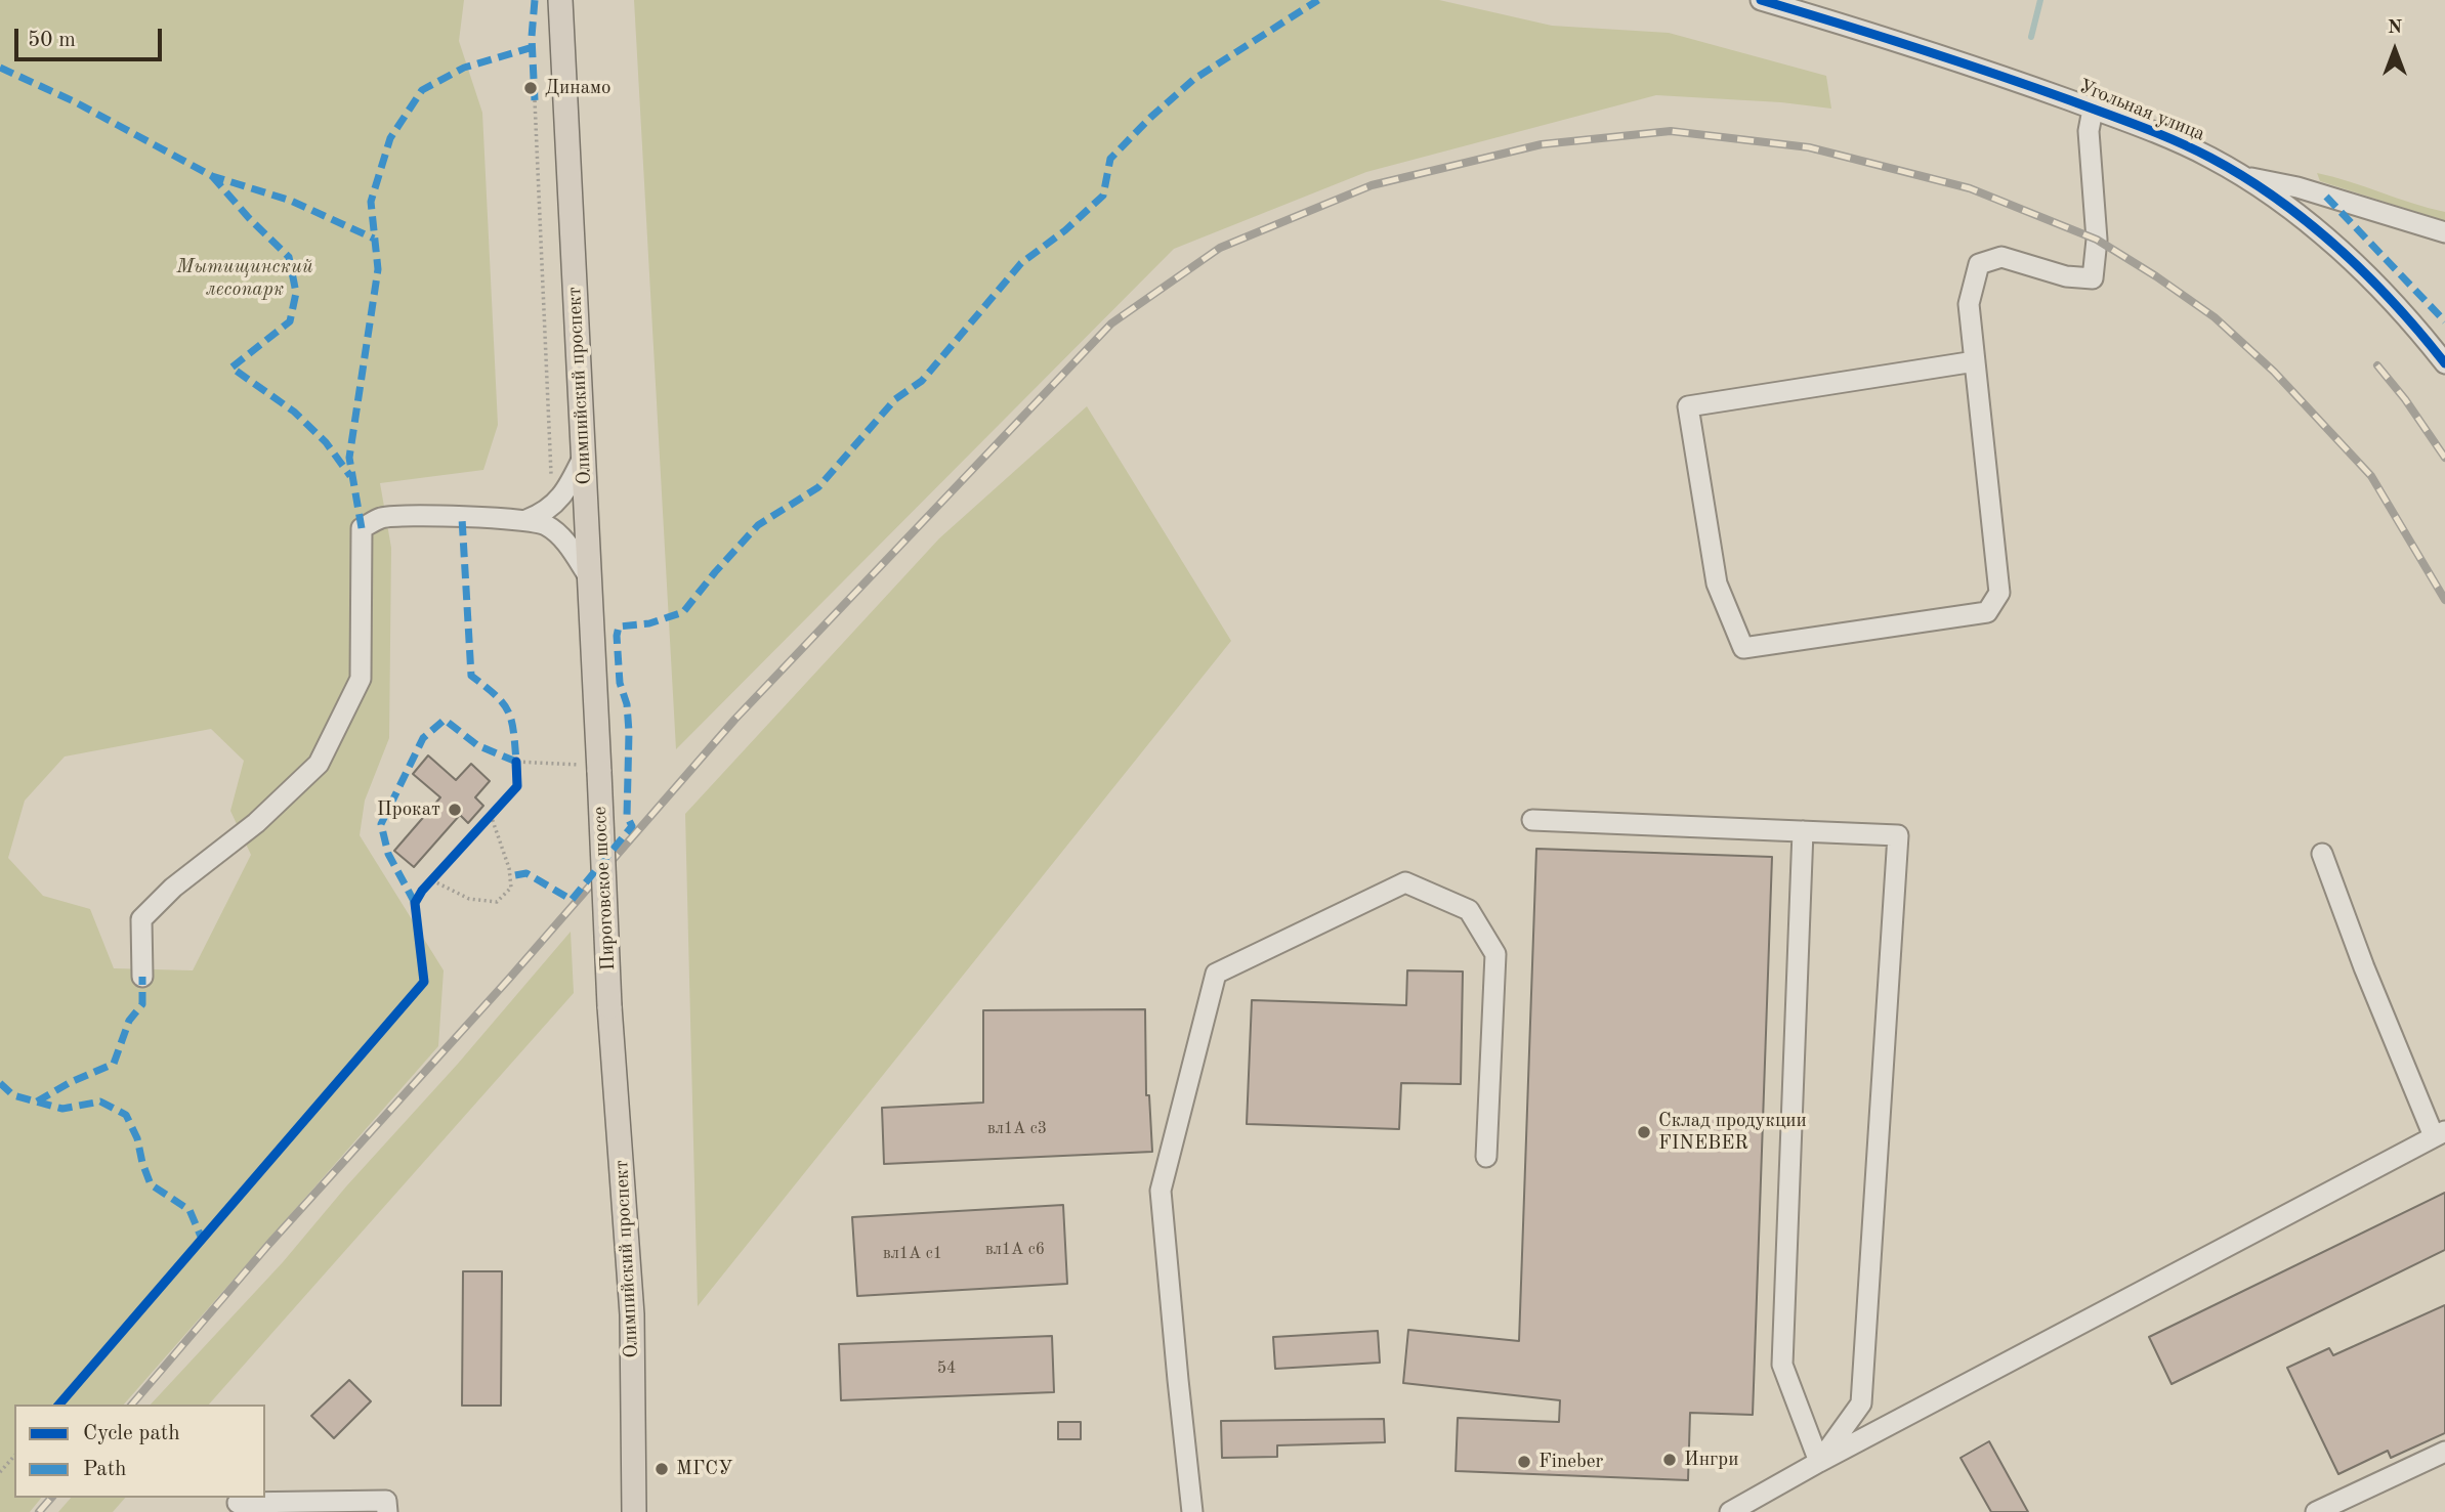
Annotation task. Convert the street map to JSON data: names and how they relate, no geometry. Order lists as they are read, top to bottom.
{
  "streets": {
    "main road": ["Олимпийский проспект", "Пироговское шоссе"],
    "street": ["Угольная улица"]
  },
  "crossings": [
    ["Олимпийский проспект", "Пироговское шоссе"]
  ],
  "parks": ["Мытищинский лесопарк"],
  "places": [
    "Динамо",
    "Прокат",
    "Склад продукции FINEBER",
    "Ингри",
    "Fineber",
    "МГСУ"
  ],
  "house_numbers": [
    "вл1А с3",
    "вл1А с6",
    "вл1А с1",
    "54"
  ],
  "legend": ["Cycle path", "Path"],
  "scale_bar": "50 m",
  "north": "top"
}
